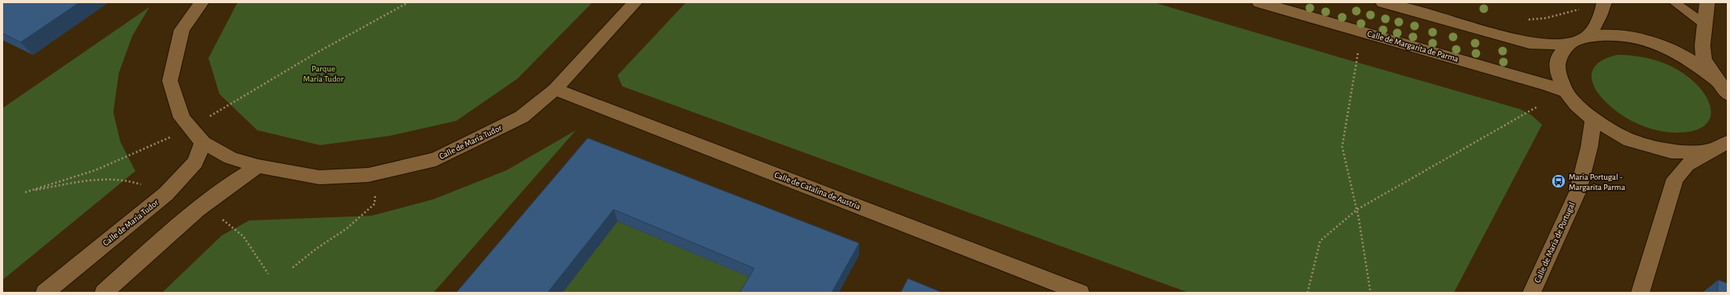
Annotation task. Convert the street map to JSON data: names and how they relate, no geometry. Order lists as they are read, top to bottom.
{
  "streets": {
    "street": [
      "Calle de Margarita de Parma",
      "Calle de María Tudor",
      "Calle de Catalina de Austria",
      "Calle de María de Portugal"
    ]
  },
  "crossings": [
    ["Calle de María Tudor", "Calle de Catalina de Austria"]
  ],
  "parks": ["Parque María Tudor"],
  "places": {
    "bus stop": ["Maria Portugal - Margarita Parma"]
  }
}
